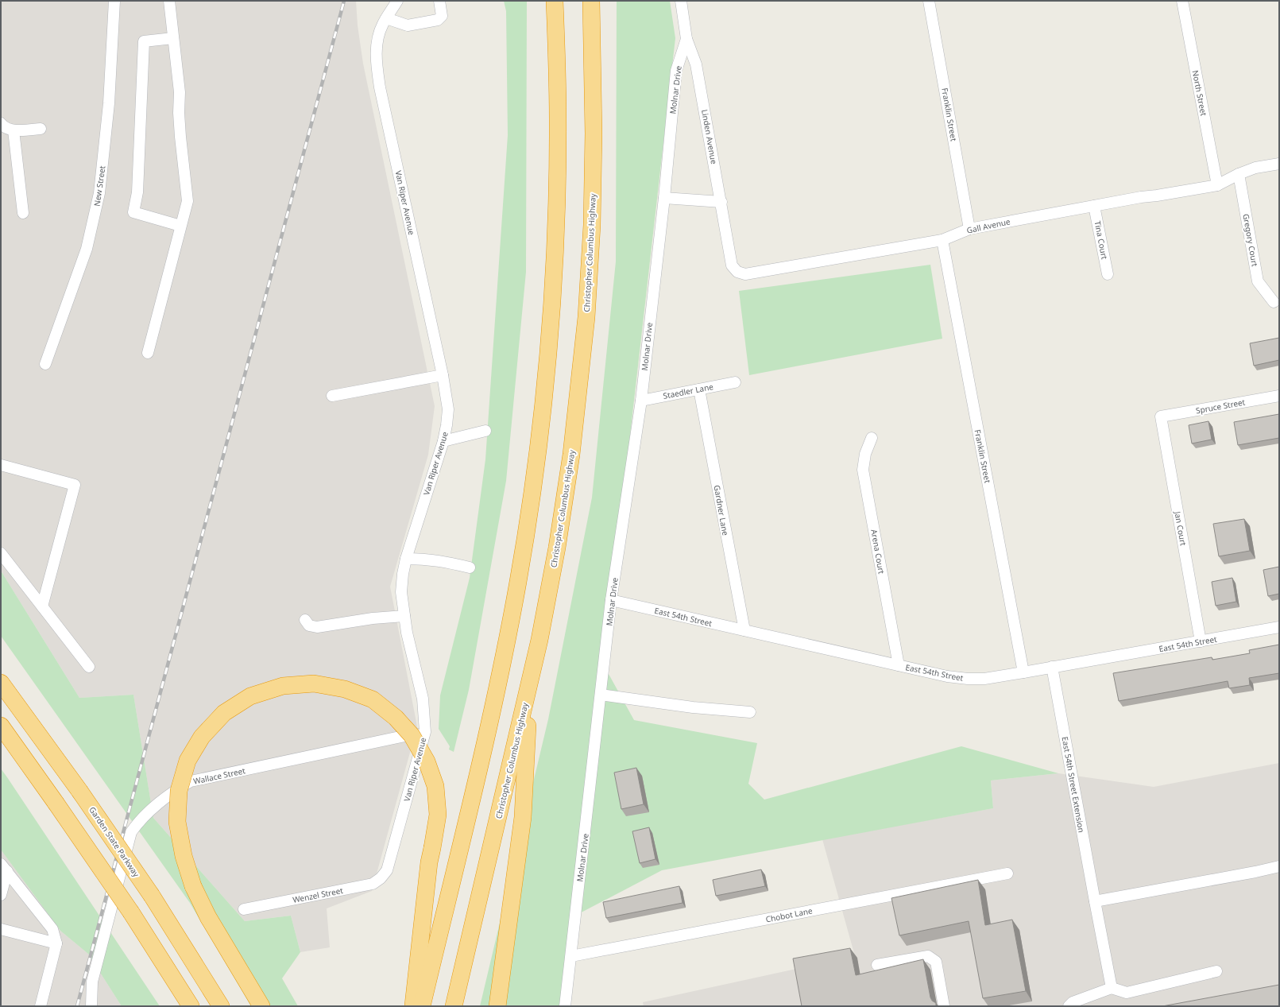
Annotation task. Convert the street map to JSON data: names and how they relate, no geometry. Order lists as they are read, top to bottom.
{
  "streets": {
    "highway": ["Christopher Columbus Highway", "Garden State Parkway"],
    "street": [
      "Molnar Drive",
      "North Street",
      "Franklin Street",
      "Linden Avenue",
      "New Street",
      "Van Riper Avenue",
      "Gall Avenue",
      "Tina Court",
      "Gregory Court",
      "Staedler Lane",
      "Spruce Street",
      "Gardner Lane",
      "Jan Court",
      "Arena Court",
      "East 54th Street",
      "Wallace Street",
      "East 54th Street Extension",
      "Wenzel Street",
      "Chobot Lane"
    ]
  },
  "crossings": [
    ["Molnar Drive", "Linden Avenue"],
    ["Molnar Drive", "Staedler Lane"],
    ["Molnar Drive", "East 54th Street"],
    ["Molnar Drive", "Chobot Lane"],
    ["North Street", "Gall Avenue"],
    ["Franklin Street", "Gall Avenue"],
    ["Franklin Street", "East 54th Street"],
    ["Linden Avenue", "Gall Avenue"],
    ["Van Riper Avenue", "Wallace Street"],
    ["Van Riper Avenue", "Wenzel Street"],
    ["Gall Avenue", "Tina Court"],
    ["Gall Avenue", "Gregory Court"],
    ["Staedler Lane", "Gardner Lane"],
    ["Spruce Street", "Jan Court"],
    ["Gardner Lane", "East 54th Street"],
    ["Jan Court", "East 54th Street"],
    ["Arena Court", "East 54th Street"],
    ["East 54th Street", "East 54th Street Extension"]
  ]
}
